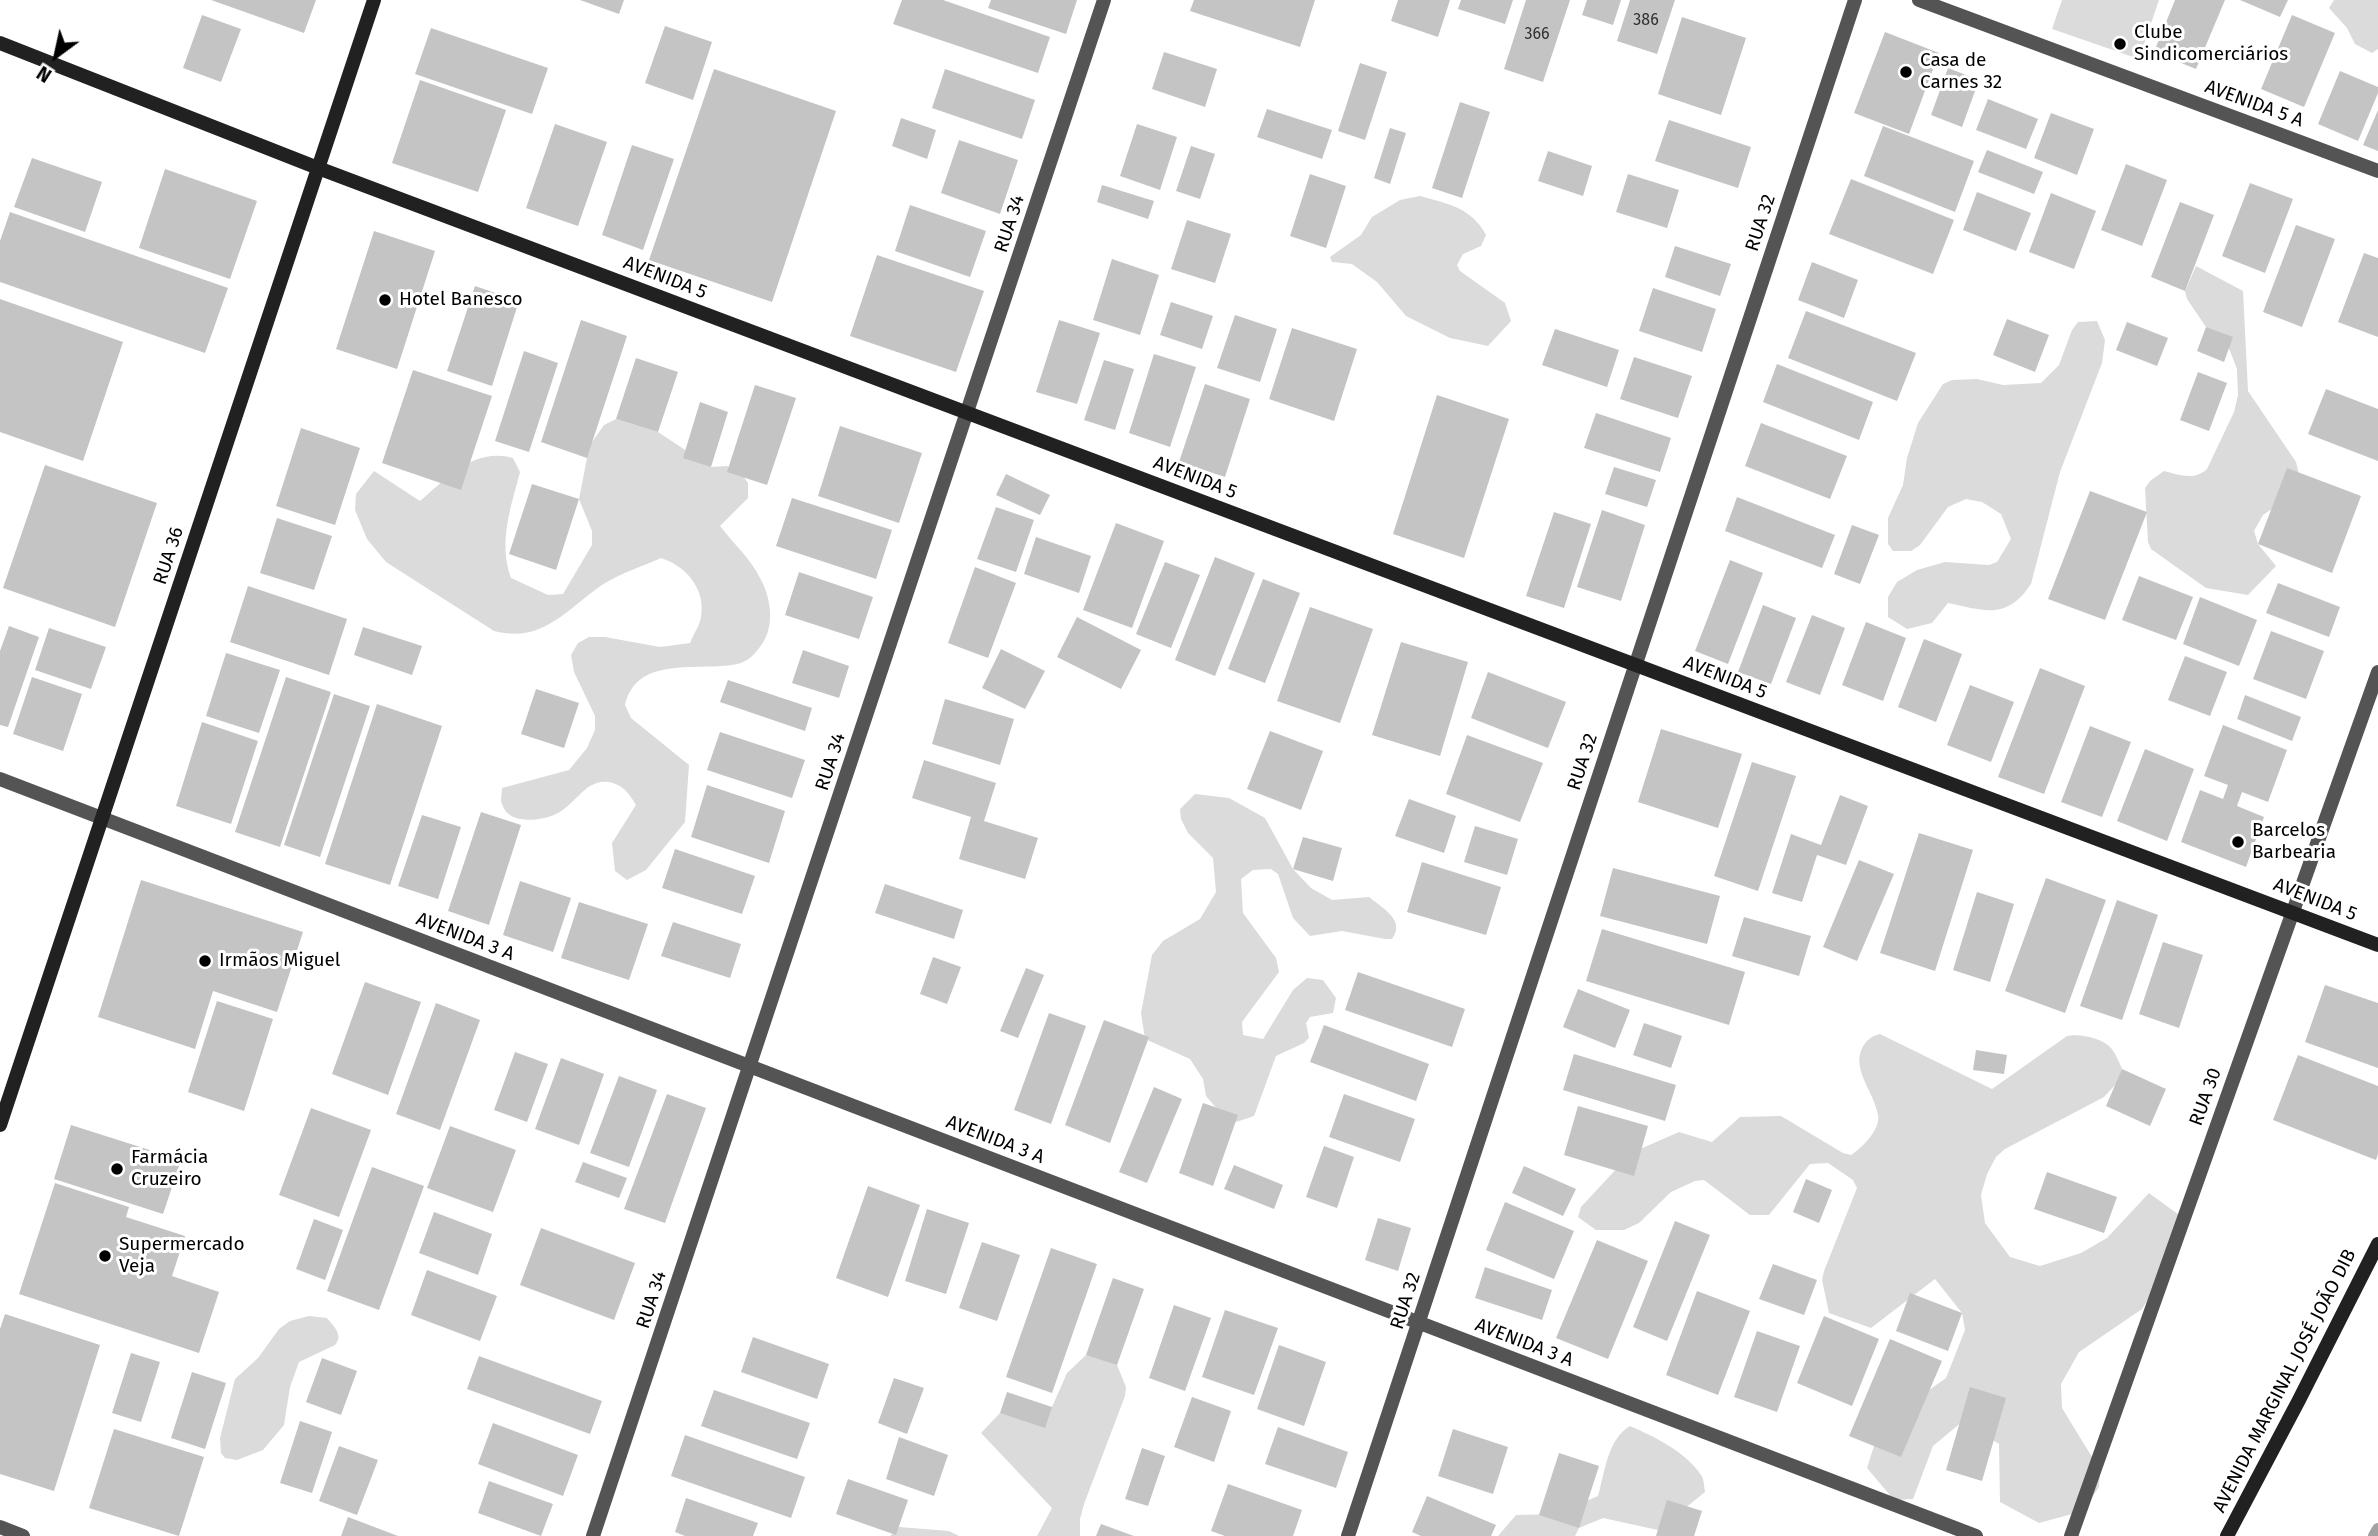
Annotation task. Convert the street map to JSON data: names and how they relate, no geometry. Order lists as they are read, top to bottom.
{
  "streets": {
    "street": [
      "AVENIDA 5 A",
      "RUA 32",
      "RUA 34",
      "AVENIDA 5",
      "RUA 36",
      "AVENIDA 3 A",
      "RUA 30",
      "AVENIDA MARGINAL JOSÉ JOÃO DIB"
    ]
  },
  "crossings": [
    ["RUA 32", "AVENIDA 5"],
    ["RUA 32", "AVENIDA 3 A"],
    ["RUA 34", "AVENIDA 5"],
    ["RUA 34", "AVENIDA 3 A"],
    ["AVENIDA 5", "RUA 36"],
    ["AVENIDA 5", "RUA 30"],
    ["RUA 36", "AVENIDA 3 A"]
  ],
  "places": [
    "Clube Sindicomerciários",
    "Casa de Carnes 32",
    "Hotel Banesco",
    "Barcelos Barbearia",
    "Irmãos Miguel",
    "Farmácia Cruzeiro",
    "Supermercado Veja"
  ],
  "house_numbers": ["386", "366"],
  "north": "bottom left"
}
